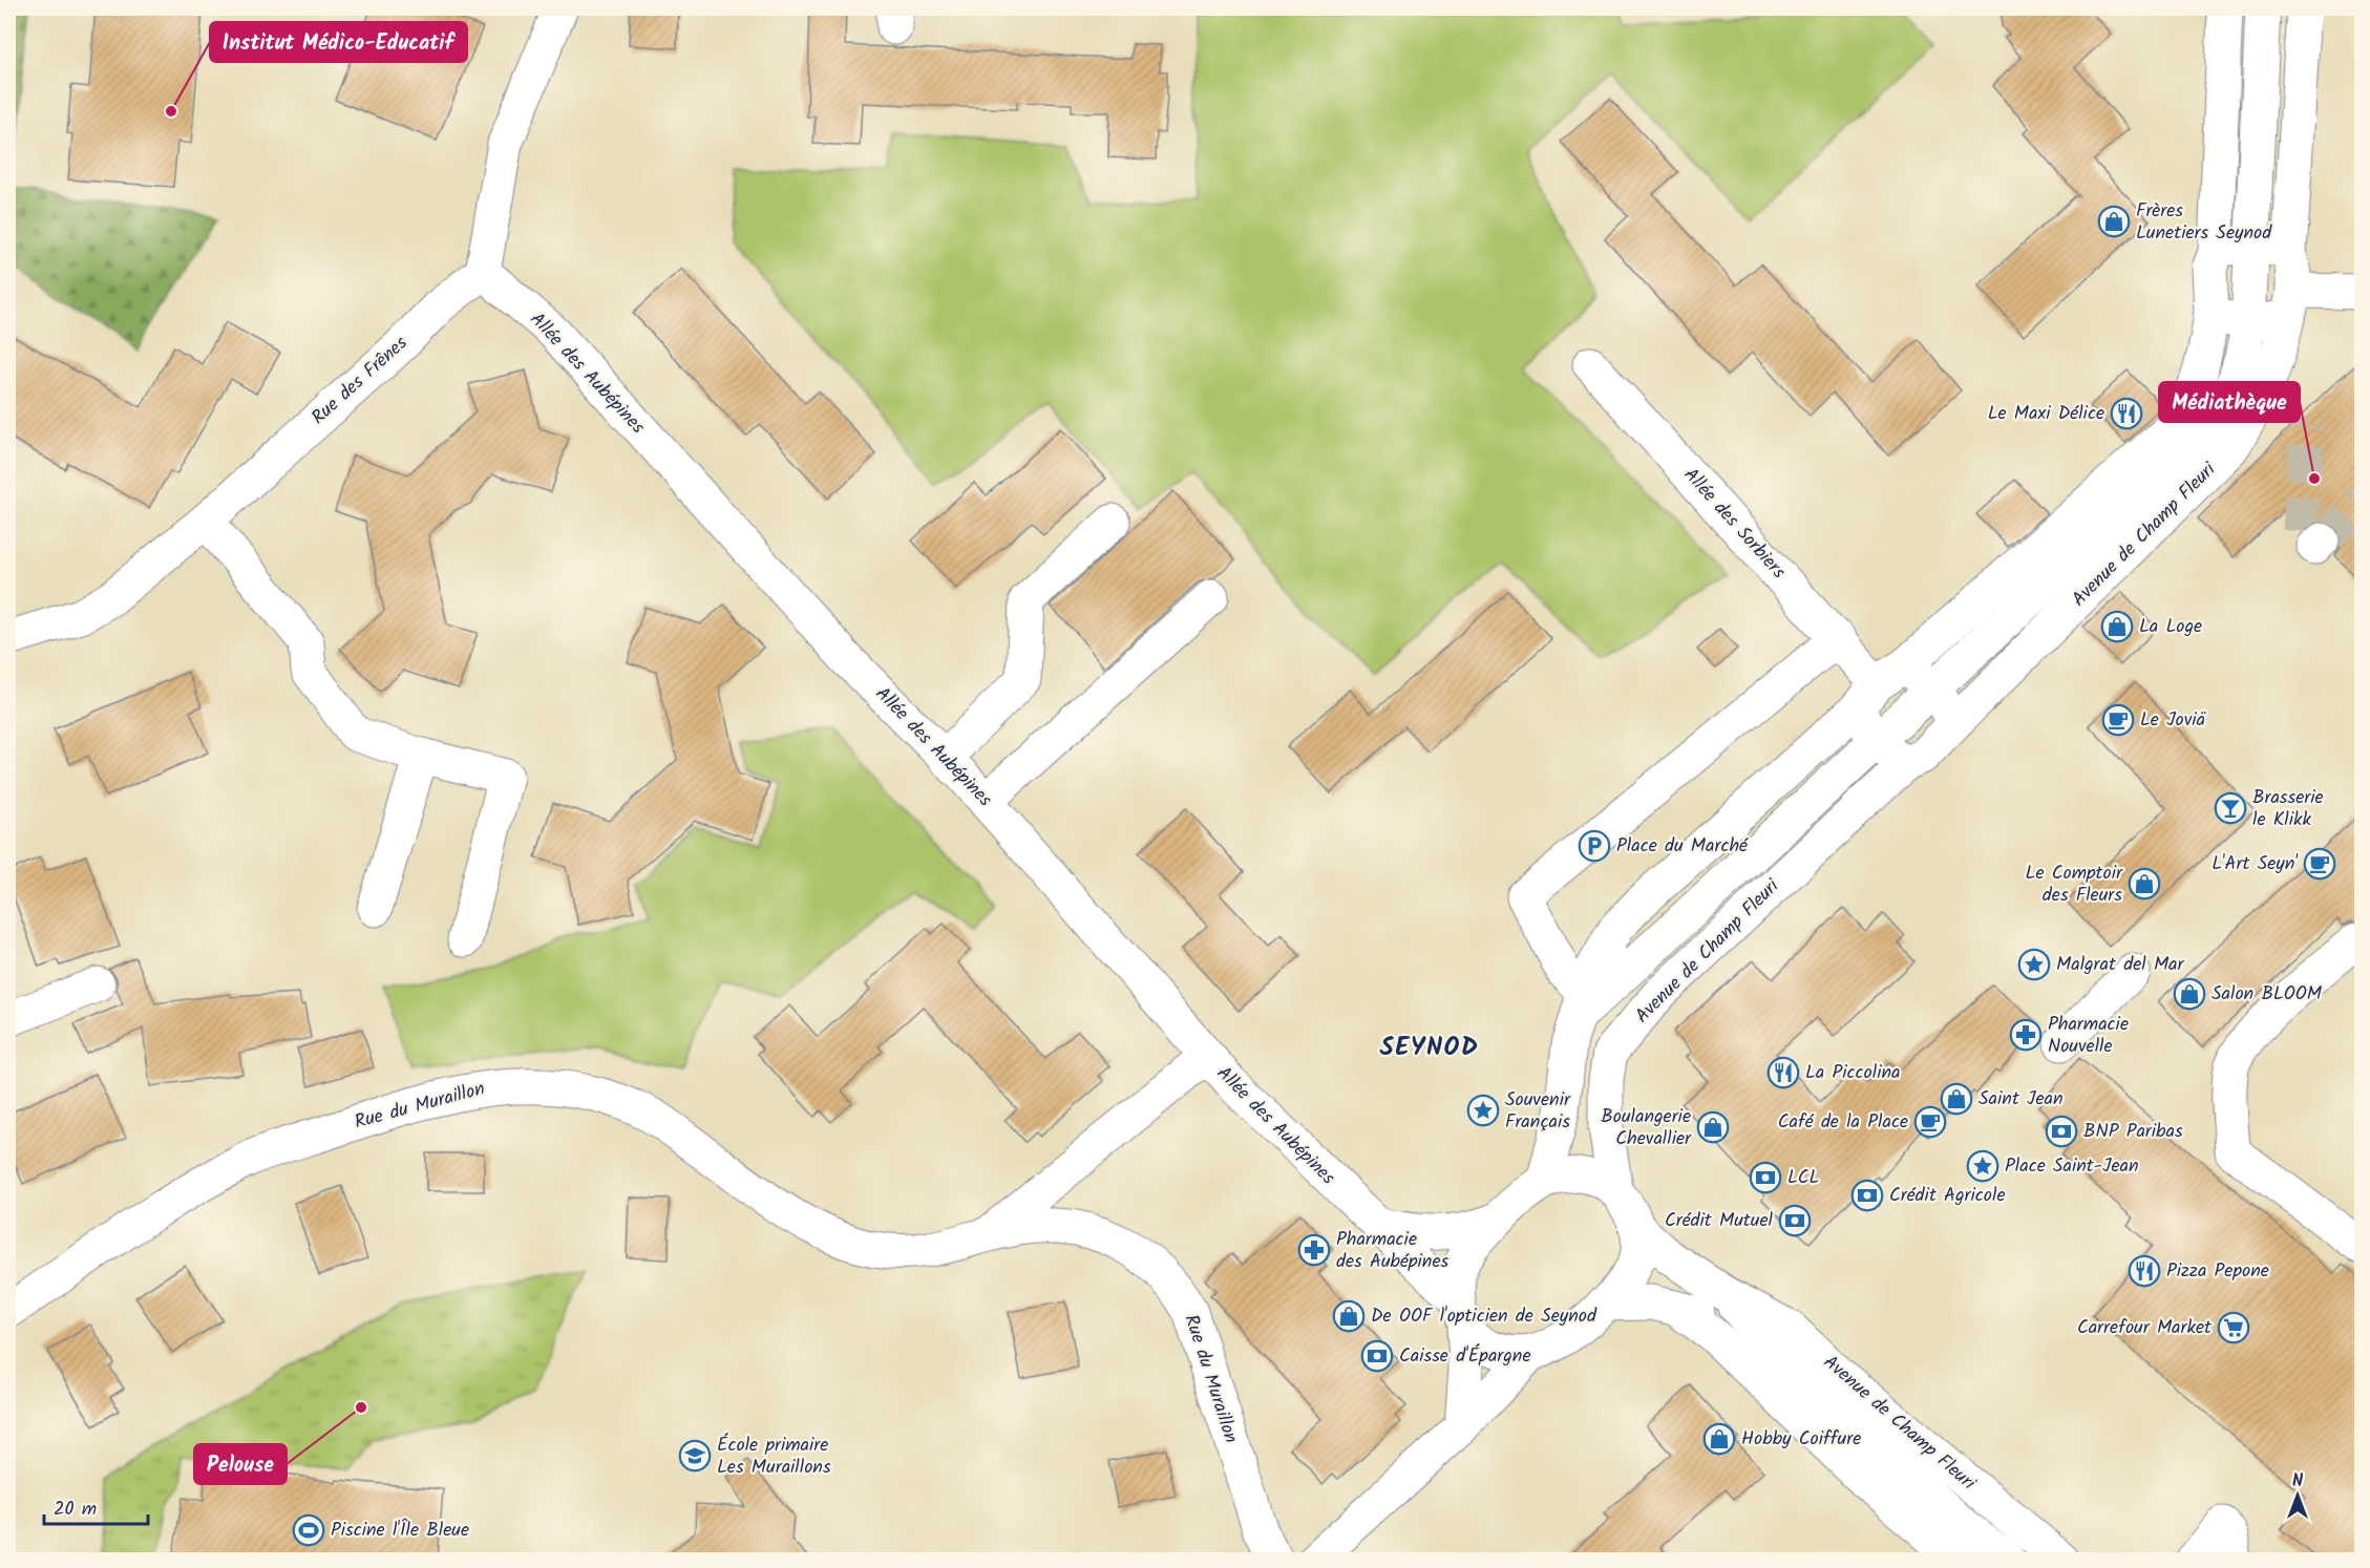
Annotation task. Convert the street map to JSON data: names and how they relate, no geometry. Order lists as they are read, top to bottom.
{
  "streets": {
    "street": [
      "Allée des Aubépines",
      "Rue des Frênes",
      "Allée des Sorbiers",
      "Avenue de Champ Fleuri",
      "Rue du Muraillon"
    ]
  },
  "crossings": [
    ["Allée des Aubépines", "Rue des Frênes"],
    ["Allée des Aubépines", "Avenue de Champ Fleuri"],
    ["Allée des Aubépines", "Rue du Muraillon"],
    ["Allée des Sorbiers", "Avenue de Champ Fleuri"]
  ],
  "districts": ["SEYNOD"],
  "places": {
    "other": ["Institut Médico-Educatif", "Médiathèque", "Pelouse"],
    "shop": [
      "Frères Lunetiers Seynod",
      "La Loge",
      "Le Comptoir des Fleurs",
      "Salon BLOOM",
      "Saint Jean",
      "Boulangerie Chevallier",
      "De OOF l'opticien de Seynod",
      "Hobby Coiffure"
    ],
    "restaurant": ["Le Maxi Délice", "La Piccolina", "Pizza Pepone"],
    "cafe": ["Le Joviä", "L'Art Seyn'", "Café de la Place"],
    "bar": ["Brasserie le Klikk"],
    "parking": ["Place du Marché"],
    "place": ["Malgrat del Mar", "Souvenir Français", "Place Saint-Jean"],
    "pharmacy": ["Pharmacie Nouvelle", "Pharmacie des Aubépines"],
    "bank": [
      "BNP Paribas",
      "LCL",
      "Crédit Agricole",
      "Crédit Mutuel",
      "Caisse d'Épargne"
    ],
    "supermarket": ["Carrefour Market"],
    "school or university": ["École primaire Les Muraillons"],
    "sports": ["Piscine l'Île Bleue"]
  },
  "scale_bar": "20 m",
  "north": "top"
}
